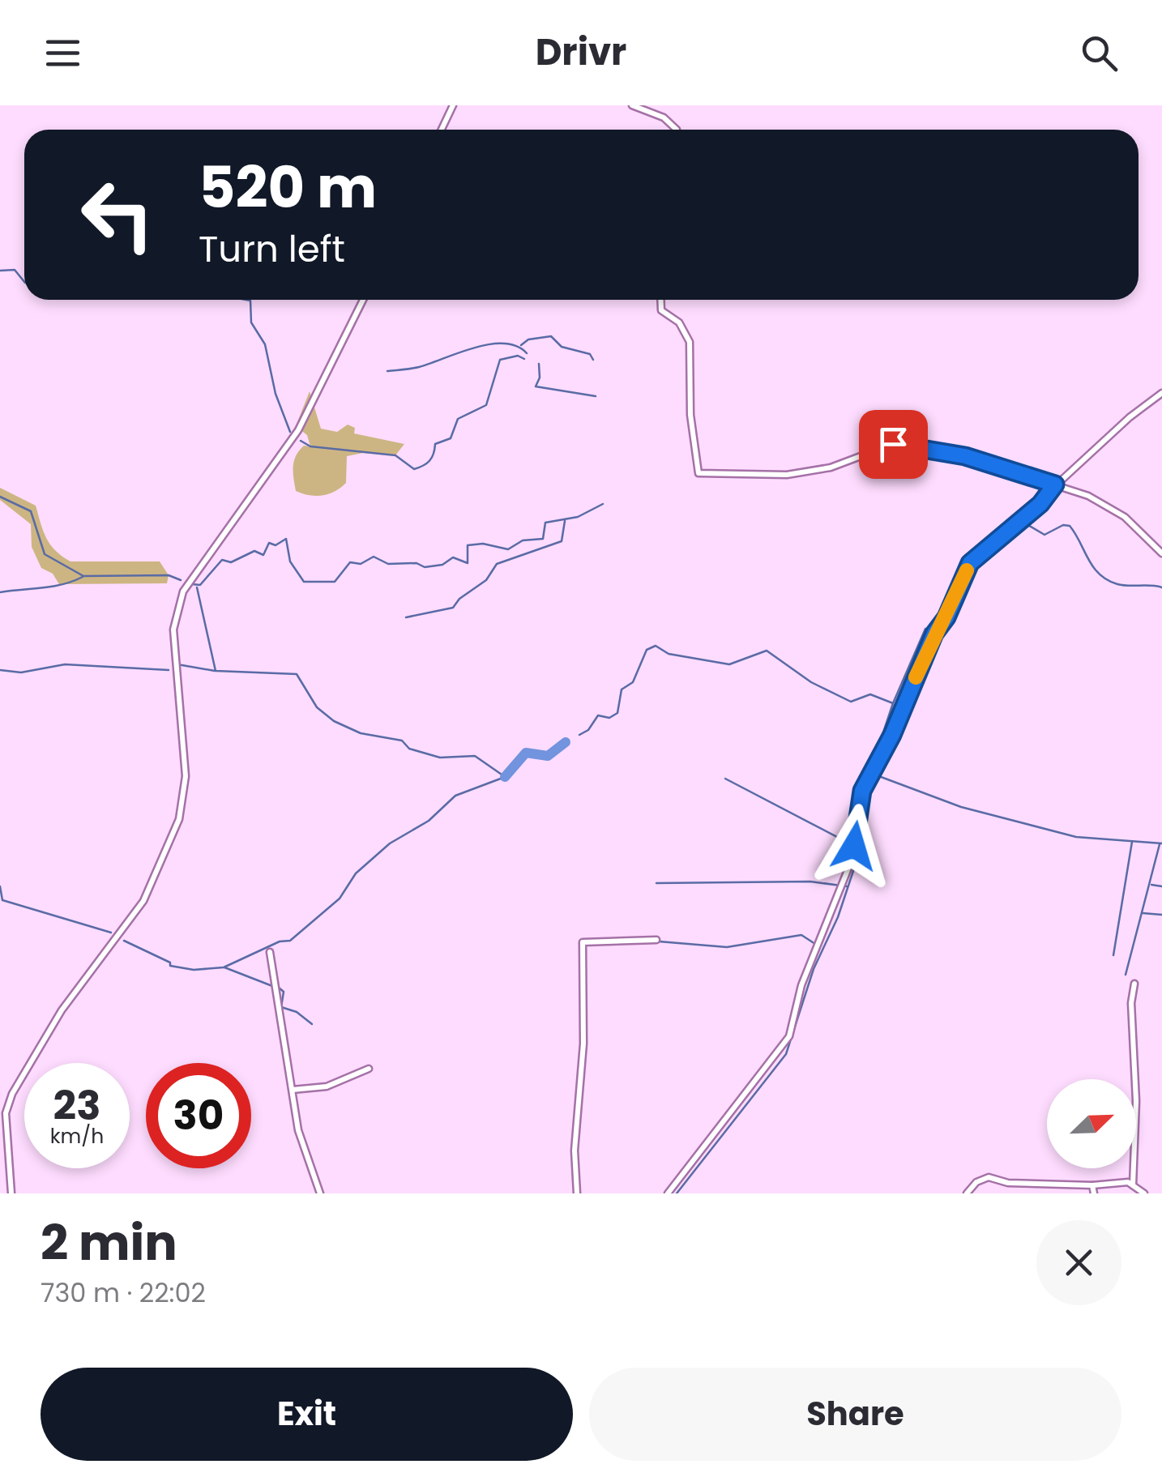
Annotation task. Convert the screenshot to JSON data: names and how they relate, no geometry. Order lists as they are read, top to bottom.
{
  "north": "top right",
  "page": {
    "header": "Drivr",
    "turn": ["520 m", "Turn left"],
    "speed": "23 km/h",
    "limit": "30",
    "heading": ["2 min", "730 m · 22:02"],
    "buttons": ["Exit", "Share"]
  }
}
